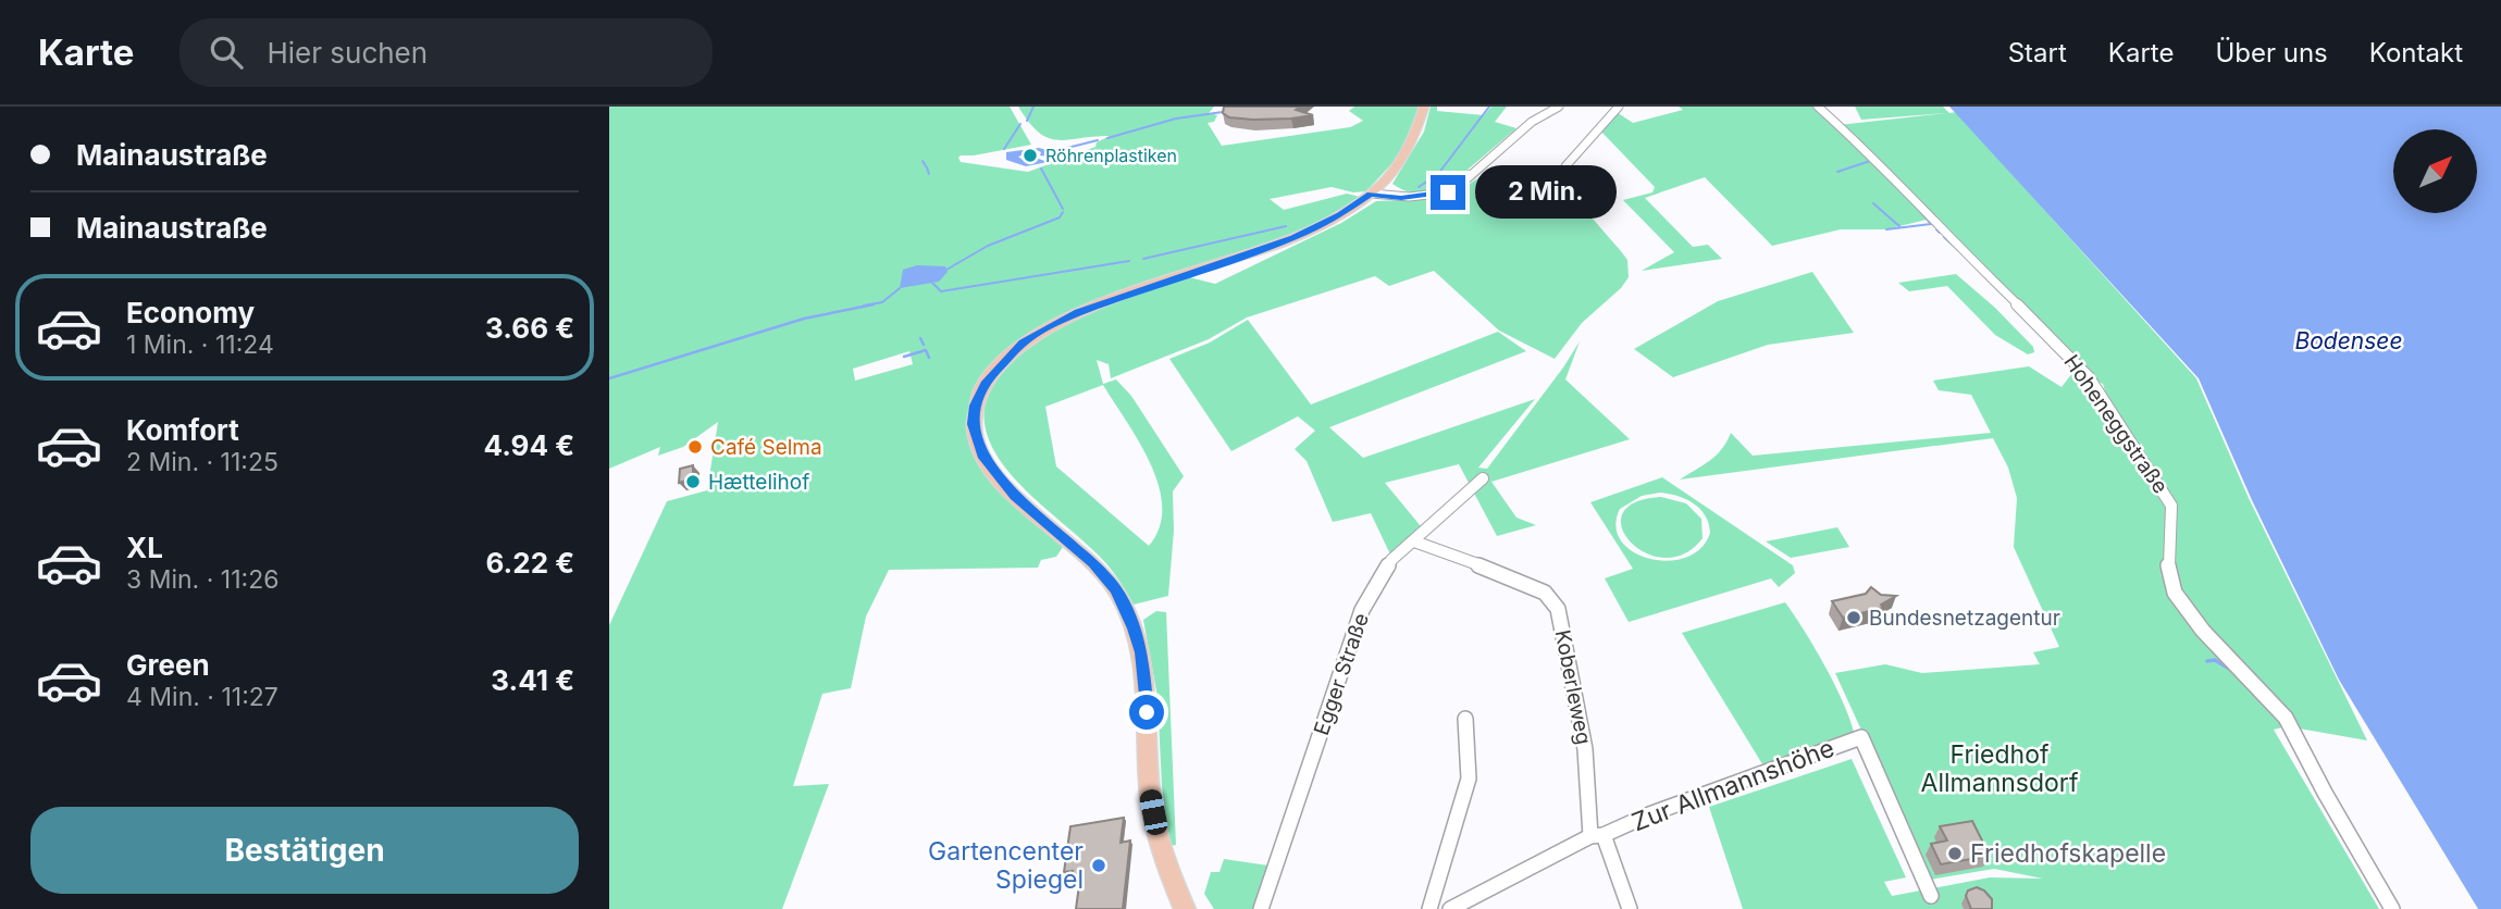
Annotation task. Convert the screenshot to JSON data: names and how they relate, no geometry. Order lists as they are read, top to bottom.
{
  "streets": {
    "street": [
      "Hoheneggstraße",
      "Egger Straße",
      "Koberleweg",
      "Zur Allmannshöhe"
    ]
  },
  "crossings": [
    ["Egger Straße", "Koberleweg"],
    ["Koberleweg", "Zur Allmannshöhe"]
  ],
  "water": ["Bodensee"],
  "parks": ["Friedhof Allmannsdorf"],
  "places": [
    "Röhrenplastiken",
    "Café Selma",
    "Hættelihof",
    "Bundesnetzagentur",
    "Friedhofskapelle",
    "Gartencenter Spiegel"
  ],
  "north": "top right",
  "page": {
    "header": "Karte",
    "search": "Hier suchen",
    "nav": [
      "Start",
      "Karte",
      "Über uns",
      "Kontakt"
    ],
    "banner": ["Mainaustraße", "Mainaustraße"],
    "bubble": "2 Min.",
    "list": [
      {
        "name": "Economy",
        "note": "1 Min. · 11:24",
        "value": "3.66 €"
      },
      {
        "name": "Komfort",
        "note": "2 Min. · 11:25",
        "value": "4.94 €"
      },
      {
        "name": "XL",
        "note": "3 Min. · 11:26",
        "value": "6.22 €"
      },
      {
        "name": "Green",
        "note": "4 Min. · 11:27",
        "value": "3.41 €"
      }
    ],
    "buttons": "Bestätigen"
  }
}
